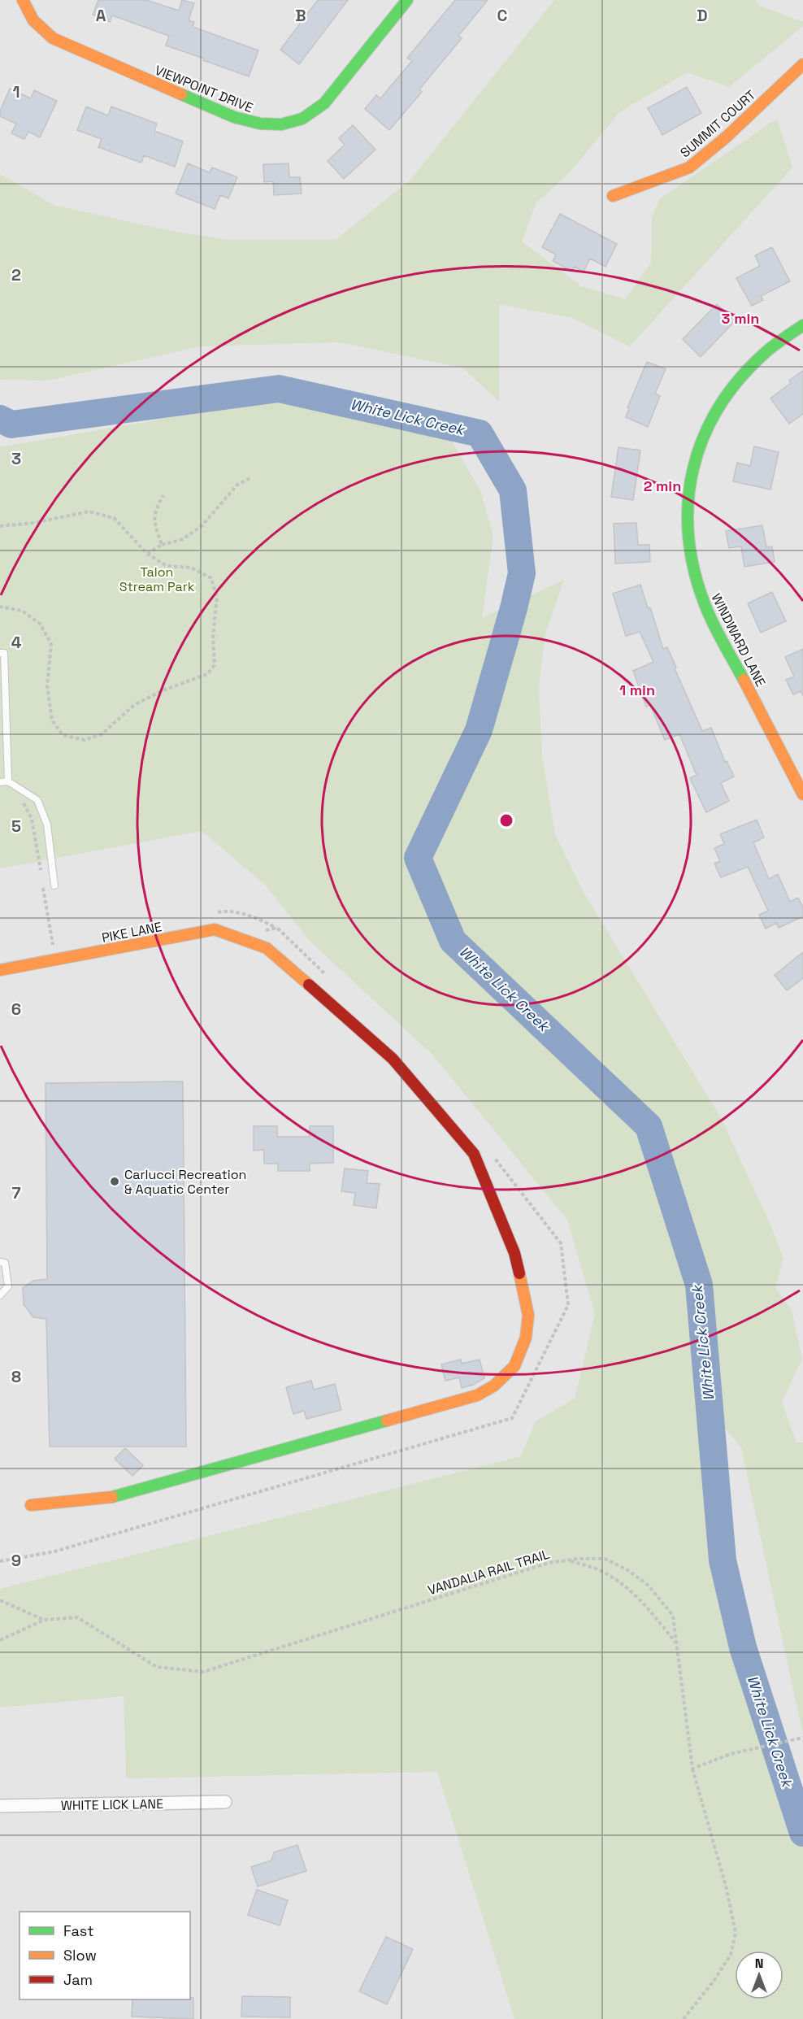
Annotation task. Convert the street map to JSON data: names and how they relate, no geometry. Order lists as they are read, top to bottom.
{
  "streets": {
    "street": [
      "VIEWPOINT DRIVE",
      "SUMMIT COURT",
      "WINDWARD LANE",
      "PIKE LANE",
      "WHITE LICK LANE"
    ],
    "path": ["VANDALIA RAIL TRAIL"]
  },
  "water": ["White Lick Creek"],
  "parks": ["Talon Stream Park"],
  "places": ["Carlucci Recreation & Aquatic Center"],
  "legend": ["Fast", "Slow", "Jam"],
  "north": "top",
  "grid": {
    "columns": [
      "A",
      "B",
      "C",
      "D"
    ],
    "rows": [
      "1",
      "2",
      "3",
      "4",
      "5",
      "6",
      "7",
      "8",
      "9"
    ]
  },
  "rings": ["3 min", "2 min", "1 min"]
}
